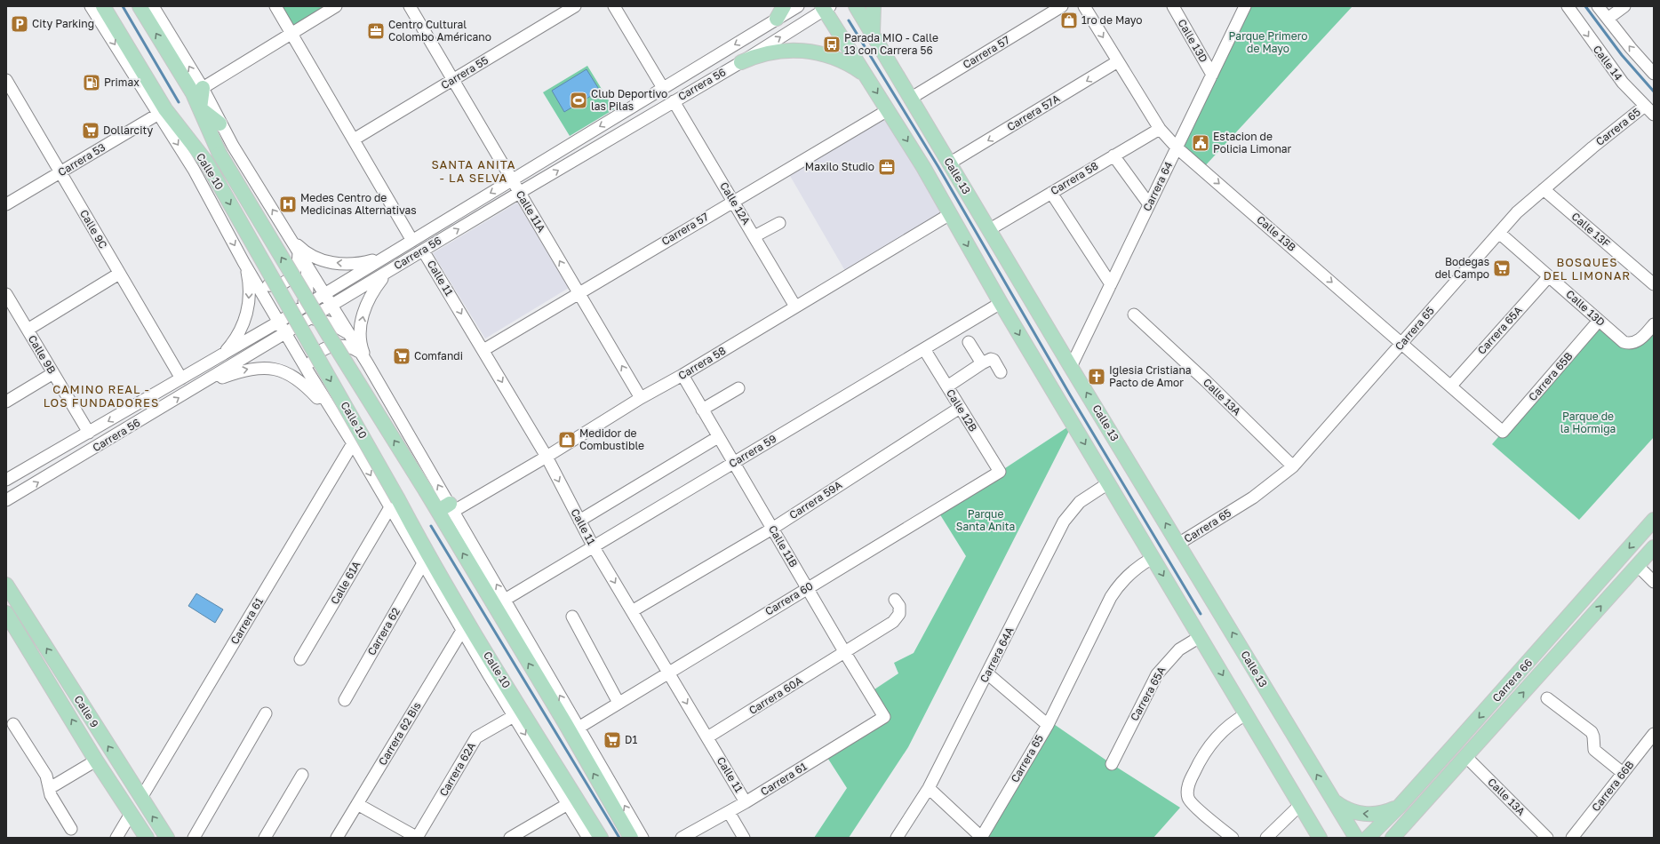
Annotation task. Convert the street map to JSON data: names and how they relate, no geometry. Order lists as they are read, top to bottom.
{
  "streets": {
    "main road": [
      "Calle 10",
      "Calle 13",
      "Carrera 66",
      "Calle 9"
    ],
    "street": [
      "Calle 13D",
      "Carrera 57",
      "Calle 14",
      "Carrera 55",
      "Carrera 56",
      "Carrera 57A",
      "Carrera 65",
      "Carrera 53",
      "Carrera 58",
      "Carrera 64",
      "Calle 12A",
      "Calle 11A",
      "Calle 9C",
      "Calle 13F",
      "Calle 13B",
      "Calle 11",
      "Carrera 65A",
      "Calle 9B",
      "Carrera 65B",
      "Calle 13A",
      "Calle 12B",
      "Carrera 59",
      "Carrera 59A",
      "Calle 11B",
      "Calle 61A",
      "Carrera 60",
      "Carrera 61",
      "Carrera 62",
      "Carrera 64A",
      "Carrera 60A",
      "Carrera 62 Bis",
      "Carrera 62A",
      "Carrera 66B"
    ]
  },
  "crossings": [
    ["Calle 13D", "Carrera 65"],
    ["Calle 13D", "Carrera 64"],
    ["Calle 13D", "Carrera 65A"],
    ["Calle 13D", "Carrera 65B"],
    ["Carrera 57", "Calle 13"],
    ["Carrera 57", "Calle 12A"],
    ["Carrera 57", "Calle 11A"],
    ["Carrera 57", "Calle 11"],
    ["Calle 14", "Carrera 65"],
    ["Carrera 55", "Calle 11A"],
    ["Carrera 56", "Calle 10"],
    ["Carrera 56", "Calle 12A"],
    ["Carrera 56", "Calle 11A"],
    ["Carrera 56", "Calle 9C"],
    ["Carrera 56", "Calle 11"],
    ["Carrera 56", "Calle 9B"],
    ["Carrera 57A", "Calle 13"],
    ["Carrera 57A", "Calle 13B"],
    ["Carrera 65", "Calle 13"],
    ["Carrera 65", "Calle 13F"],
    ["Carrera 65", "Calle 13B"],
    ["Carrera 65", "Calle 13A"],
    ["Carrera 53", "Calle 10"],
    ["Carrera 53", "Calle 9C"],
    ["Calle 10", "Carrera 58"],
    ["Calle 10", "Carrera 59"],
    ["Calle 10", "Calle 61A"],
    ["Calle 10", "Carrera 60"],
    ["Calle 10", "Carrera 61"],
    ["Calle 10", "Carrera 62"],
    ["Calle 10", "Carrera 62 Bis"],
    ["Calle 10", "Carrera 62A"],
    ["Calle 13", "Carrera 58"],
    ["Calle 13", "Carrera 64"],
    ["Carrera 58", "Calle 12A"],
    ["Carrera 58", "Calle 11A"],
    ["Carrera 58", "Calle 13B"],
    ["Carrera 58", "Calle 11"],
    ["Carrera 58", "Calle 11B"],
    ["Carrera 64", "Calle 13B"],
    ["Calle 13B", "Carrera 65A"],
    ["Calle 13B", "Carrera 65B"],
    ["Calle 11", "Carrera 59"],
    ["Calle 11", "Carrera 59A"],
    ["Calle 11", "Carrera 60"],
    ["Calle 11", "Carrera 61"],
    ["Calle 11", "Carrera 60A"],
    ["Calle 13A", "Carrera 66"],
    ["Calle 12B", "Carrera 59"],
    ["Calle 12B", "Carrera 59A"],
    ["Calle 12B", "Carrera 60"],
    ["Carrera 59", "Calle 11B"],
    ["Carrera 59A", "Calle 11B"],
    ["Calle 11B", "Carrera 60"],
    ["Calle 11B", "Carrera 61"],
    ["Calle 11B", "Carrera 60A"],
    ["Carrera 61", "Calle 9"]
  ],
  "one_way": [
    "Carrera 57A",
    "Calle 11A",
    "Calle 13B",
    "Calle 11",
    "Calle 9"
  ],
  "districts": ["SANTA ANITA - LA SELVA", "BOSQUES DEL LIMONAR", "CAMINO REAL - LOS FUNDADORES"],
  "parks": ["Parque Primero de Mayo", "Parque de la Hormiga", "Parque Santa Anita"],
  "places": {
    "shop": ["1ro de Mayo", "Medidor de Combustible"],
    "parking": ["City Parking"],
    "office": ["Centro Cultural Colombo Américano", "Maxilo Studio"],
    "bus stop": ["Parada MIO - Calle 13 con Carrera 56"],
    "fuel station": ["Primax"],
    "sports": ["Club Deportivo las Pilas"],
    "supermarket": [
      "Dollarcity",
      "Bodegas del Campo",
      "Comfandi",
      "D1"
    ],
    "public building": ["Estacion de Policia Limonar"],
    "hospital": ["Medes Centro de Medicinas Alternativas"],
    "church": ["Iglesia Cristiana Pacto de Amor"]
  }
}
